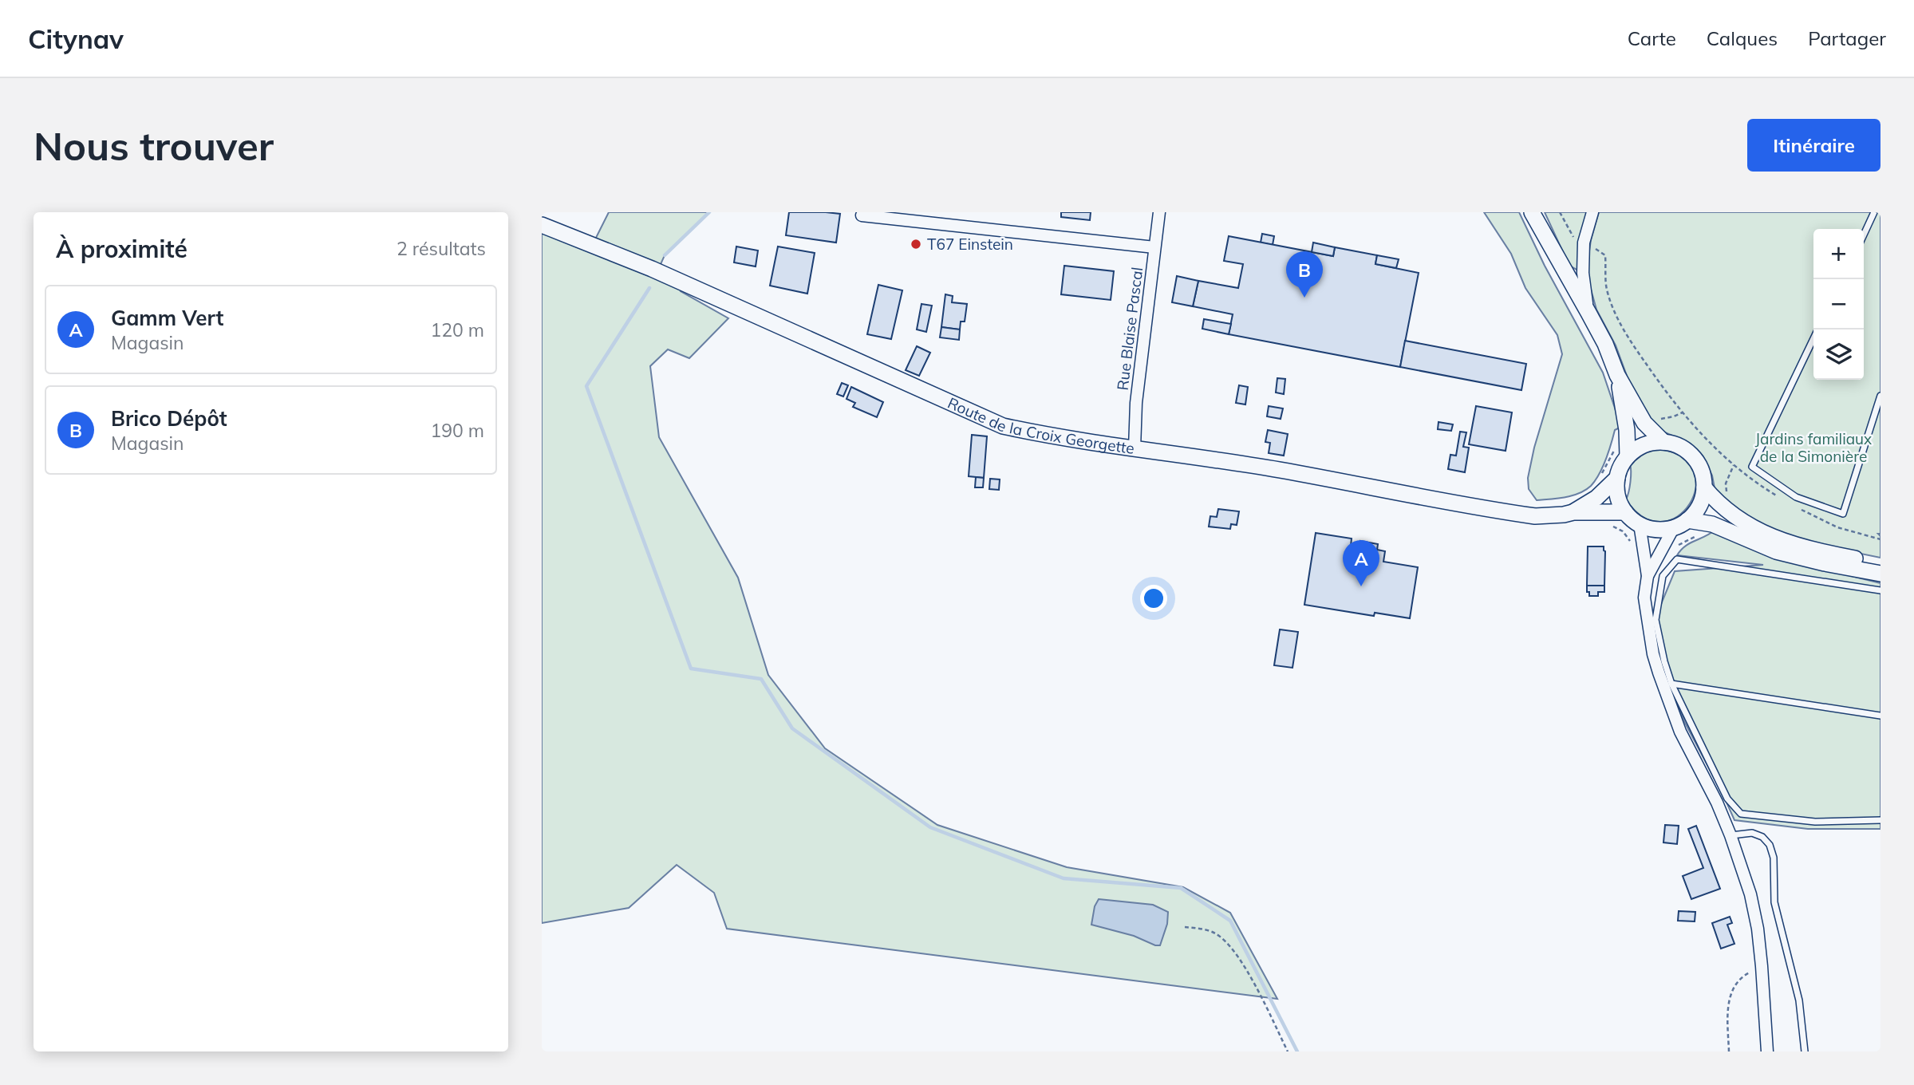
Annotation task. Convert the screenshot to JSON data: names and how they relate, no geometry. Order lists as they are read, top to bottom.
{
  "streets": {
    "street": ["Rue Blaise Pascal", "Route de la Croix Georgette"]
  },
  "crossings": [
    ["Rue Blaise Pascal", "Route de la Croix Georgette"]
  ],
  "parks": ["Jardins familiaux de la Simonière"],
  "places": ["T67 Einstein"],
  "page": {
    "header": "Citynav",
    "nav": ["Carte", "Calques", "Partager"],
    "buttons": "Itinéraire",
    "title": "Nous trouver",
    "heading": ["À proximité", "2 résultats"],
    "map_buttons": ["+", "−"],
    "pins": ["B", "A"],
    "list": [
      {
        "mark": "A",
        "name": "Gamm Vert",
        "note": "Magasin",
        "value": "120 m"
      },
      {
        "mark": "B",
        "name": "Brico Dépôt",
        "note": "Magasin",
        "value": "190 m"
      }
    ]
  }
}
